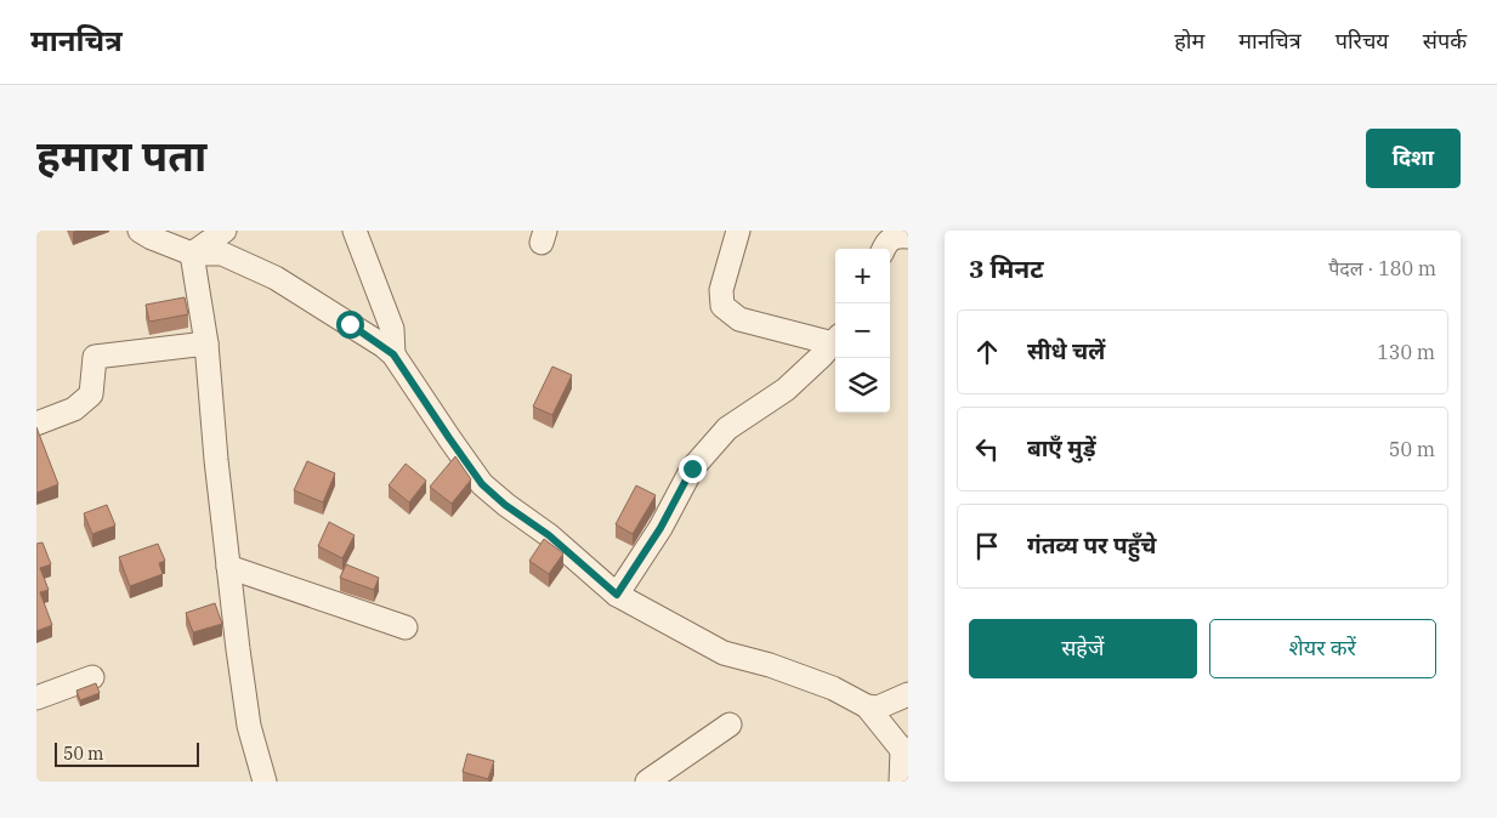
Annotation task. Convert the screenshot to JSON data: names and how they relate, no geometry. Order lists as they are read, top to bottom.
{
  "scale_bar": "50 m",
  "page": {
    "header": "मानचित्र",
    "nav": [
      "होम",
      "मानचित्र",
      "परिचय",
      "संपर्क"
    ],
    "title": "हमारा पता",
    "buttons": [
      "दिशा",
      ["सहेजें", "शेयर करें"]
    ],
    "heading": ["3 मिनट", "पैदल · 180 m"],
    "map_buttons": ["+", "−"],
    "list": [
      ["सीधे चलें", "130 m"],
      ["बाएँ मुड़ें", "50 m"],
      "गंतव्य पर पहुँचे"
    ],
    "scale": "50 m"
  }
}
